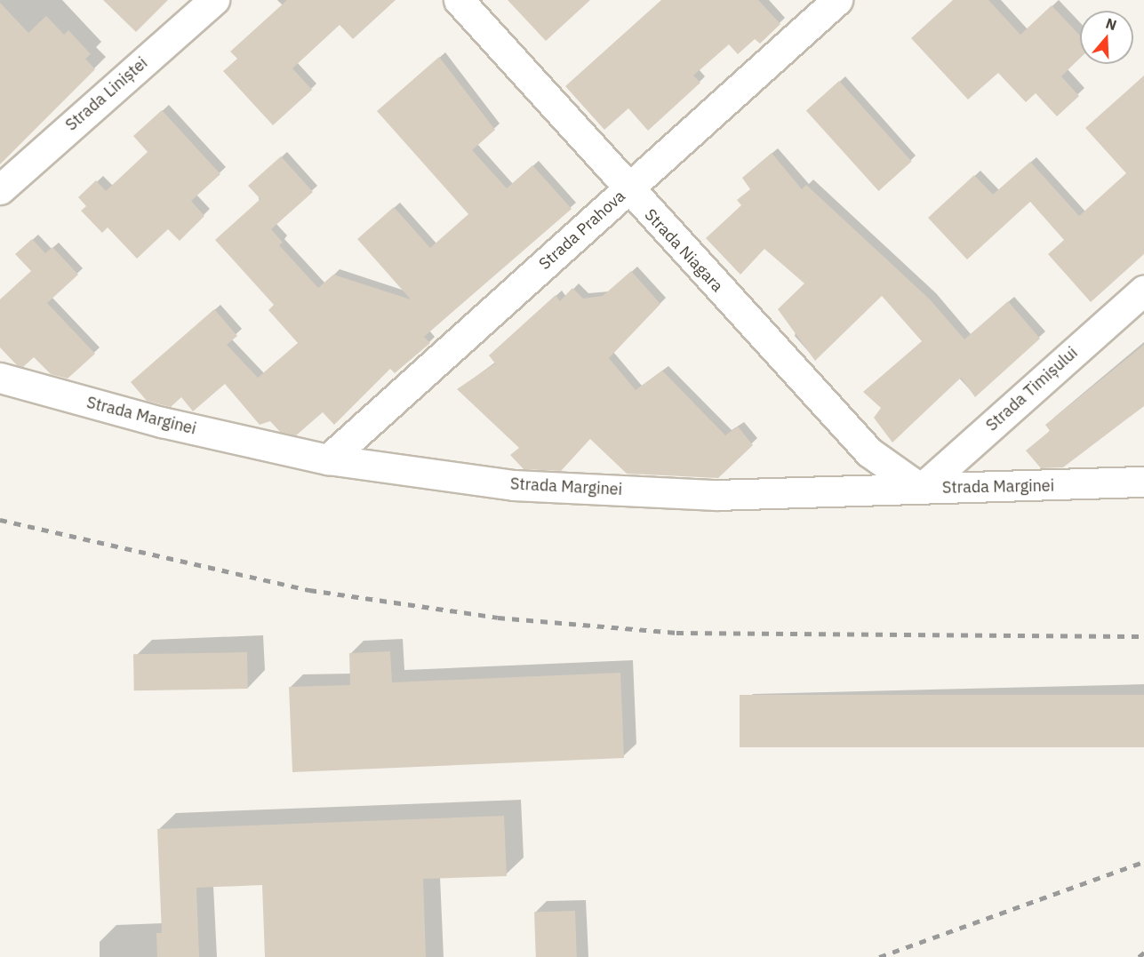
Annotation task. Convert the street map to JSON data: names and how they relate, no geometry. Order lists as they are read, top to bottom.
{
  "streets": {
    "street": [
      "Strada Liniștei",
      "Strada Prahova",
      "Strada Niagara",
      "Strada Timișului",
      "Strada Marginei"
    ]
  },
  "crossings": [
    ["Strada Prahova", "Strada Niagara"],
    ["Strada Prahova", "Strada Marginei"],
    ["Strada Niagara", "Strada Timișului"],
    ["Strada Niagara", "Strada Marginei"],
    ["Strada Timișului", "Strada Marginei"]
  ],
  "north": "top"
}
